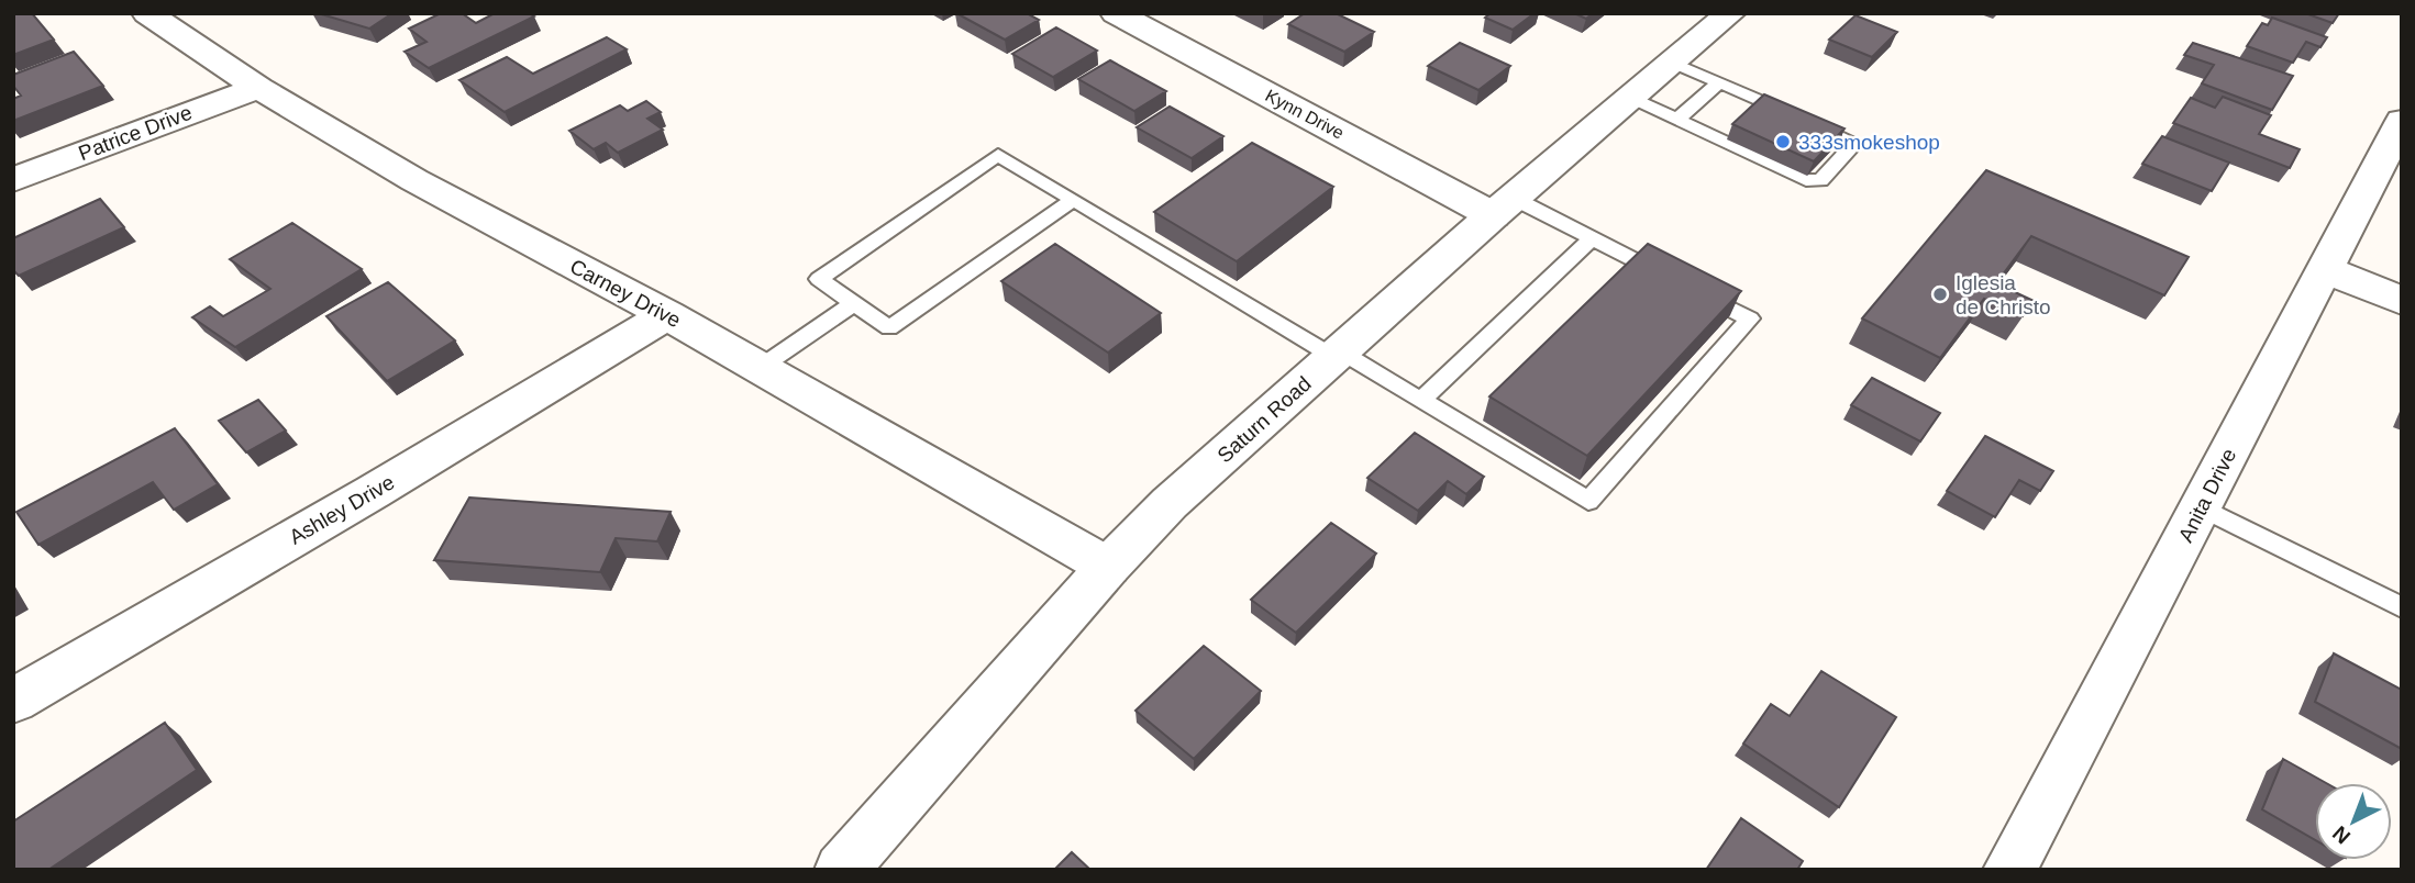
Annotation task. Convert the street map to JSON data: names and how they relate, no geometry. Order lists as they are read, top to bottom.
{
  "streets": {
    "street": [
      "Kynn Drive",
      "Patrice Drive",
      "Carney Drive",
      "Saturn Road",
      "Anita Drive",
      "Ashley Drive"
    ]
  },
  "crossings": [
    ["Kynn Drive", "Saturn Road"],
    ["Patrice Drive", "Carney Drive"],
    ["Carney Drive", "Saturn Road"],
    ["Carney Drive", "Ashley Drive"]
  ],
  "places": ["333smokeshop", "Iglesia de Christo"],
  "north": "bottom left"
}
